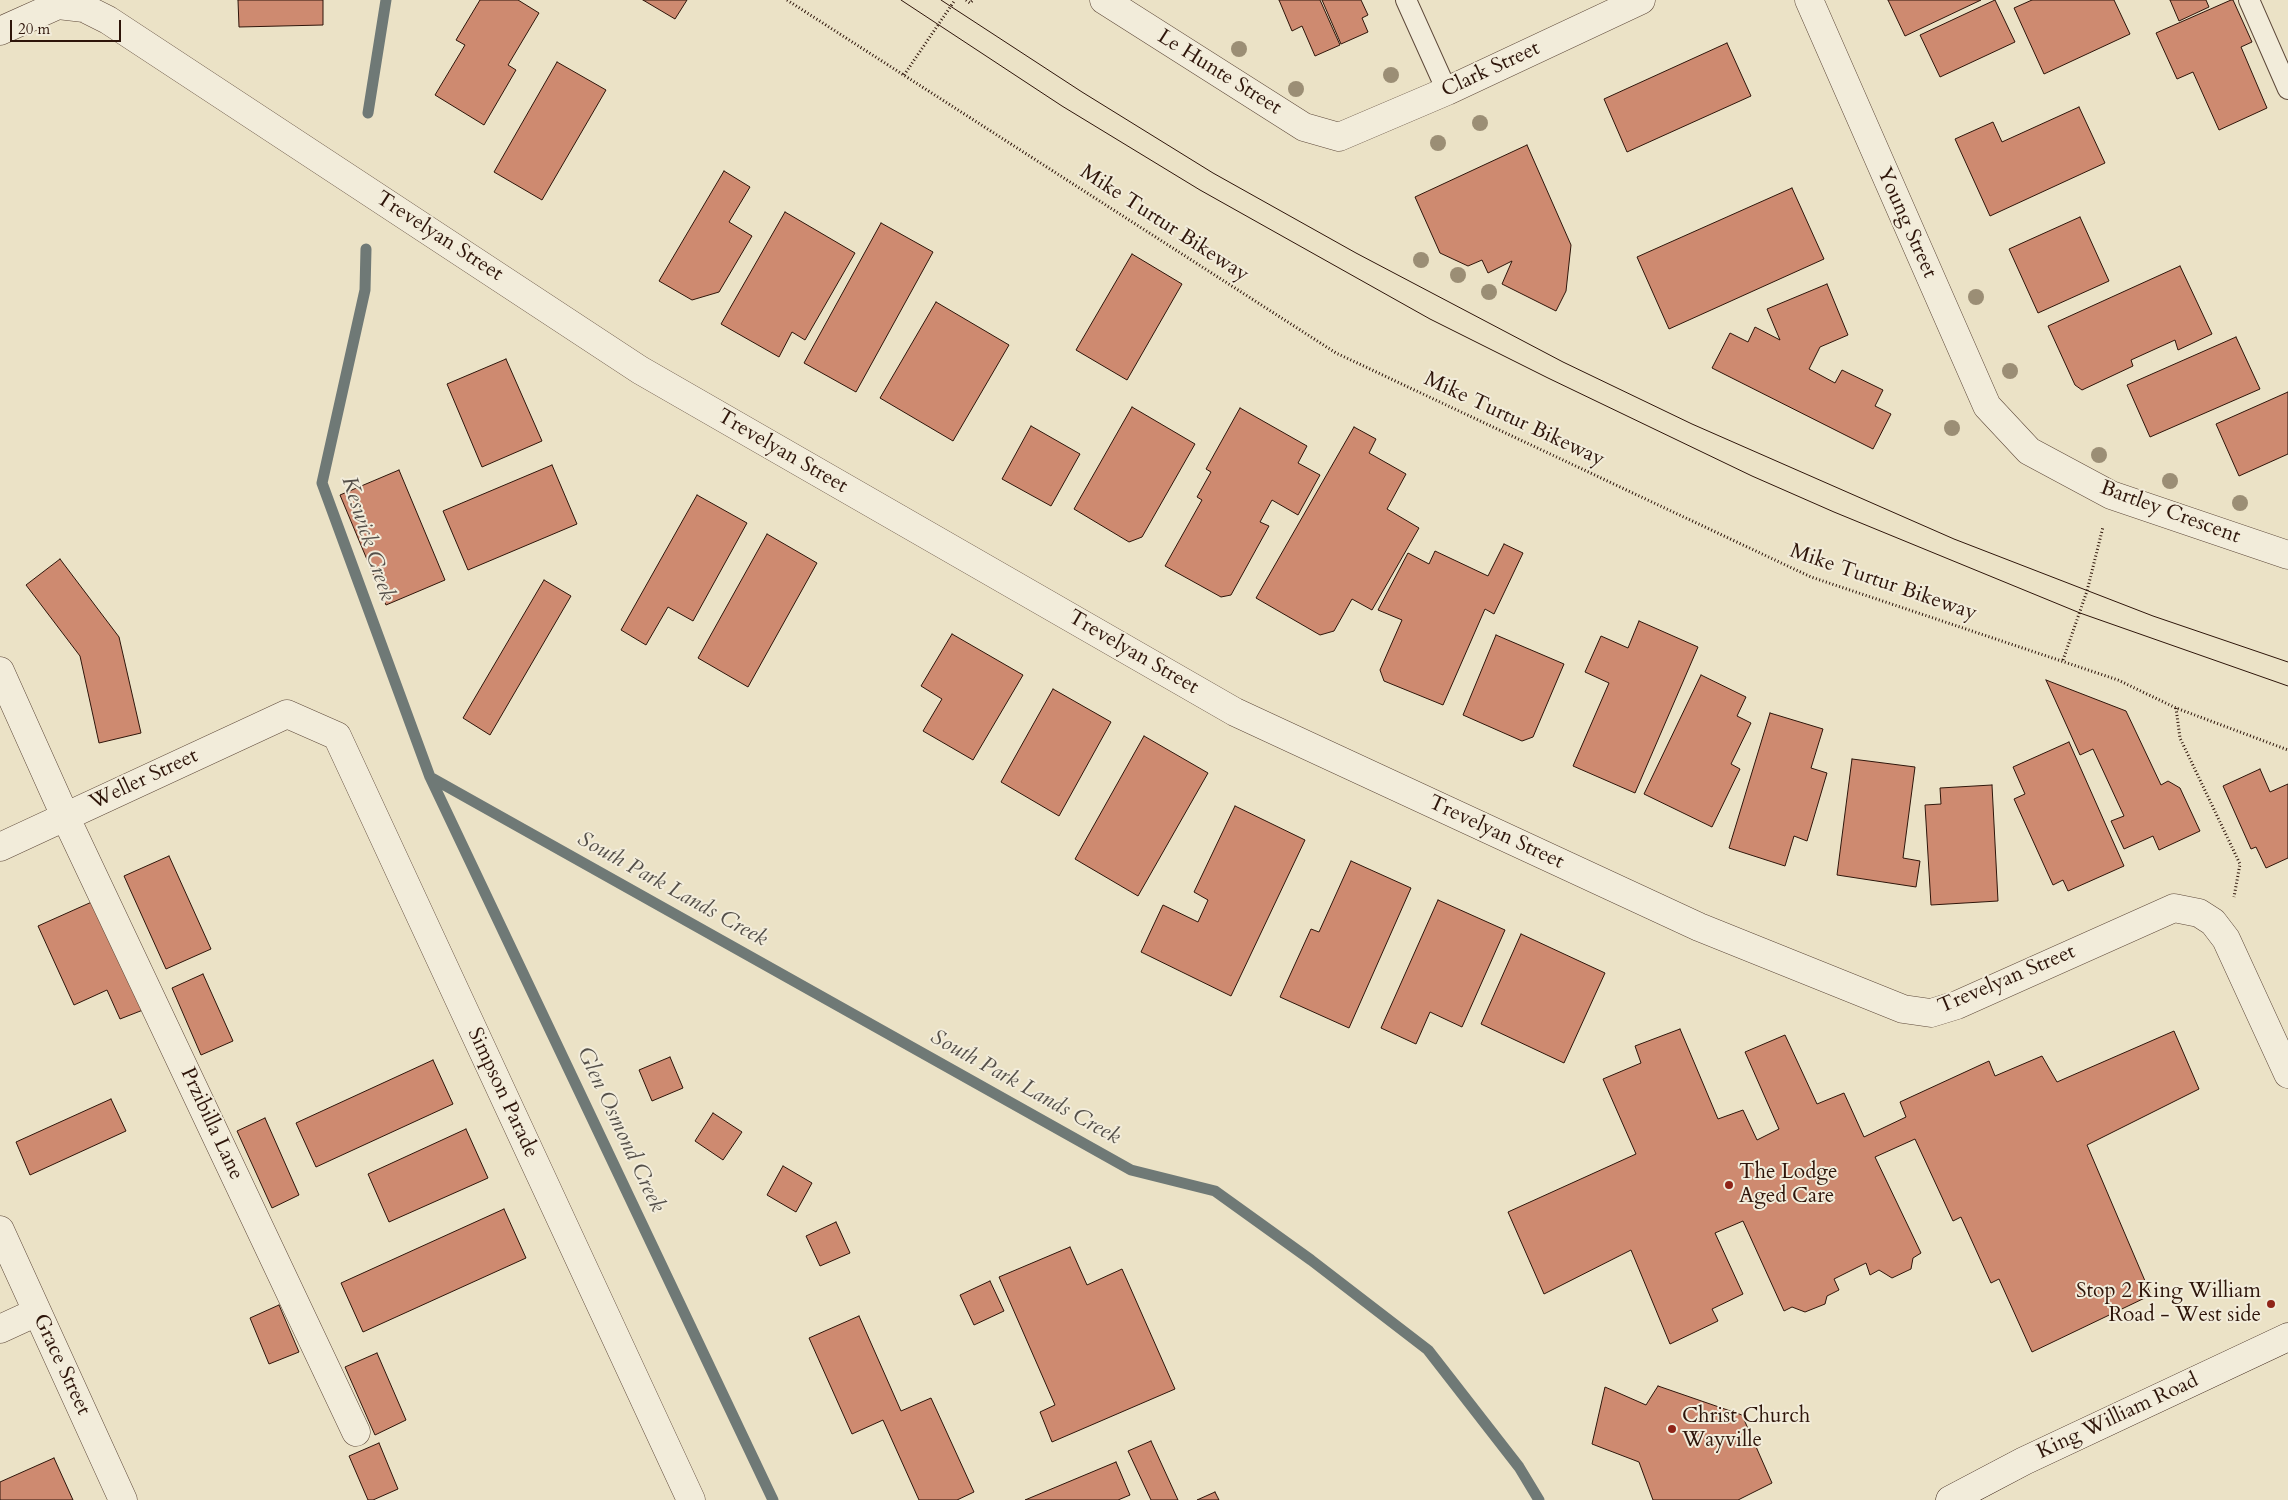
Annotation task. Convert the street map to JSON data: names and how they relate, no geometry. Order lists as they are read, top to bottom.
{
  "streets": {
    "street": [
      "Clark Street",
      "Le Hunte Street",
      "Young Street",
      "Trevelyan Street",
      "Bartley Crescent",
      "Weller Street",
      "Simpson Parade",
      "Przibilla Lane",
      "Grace Street",
      "King William Road"
    ],
    "path": ["Mike Turtur Bikeway"]
  },
  "crossings": [
    ["Clark Street", "Le Hunte Street"],
    ["Young Street", "Bartley Crescent"],
    ["Weller Street", "Simpson Parade"],
    ["Weller Street", "Przibilla Lane"]
  ],
  "water": ["Keswick Creek", "South Park Lands Creek", "Glen Osmond Creek"],
  "places": ["The Lodge Aged Care", "Stop 2 King William Road - West side", "Christ Church Wayville"],
  "scale_bar": "20 m"
}
